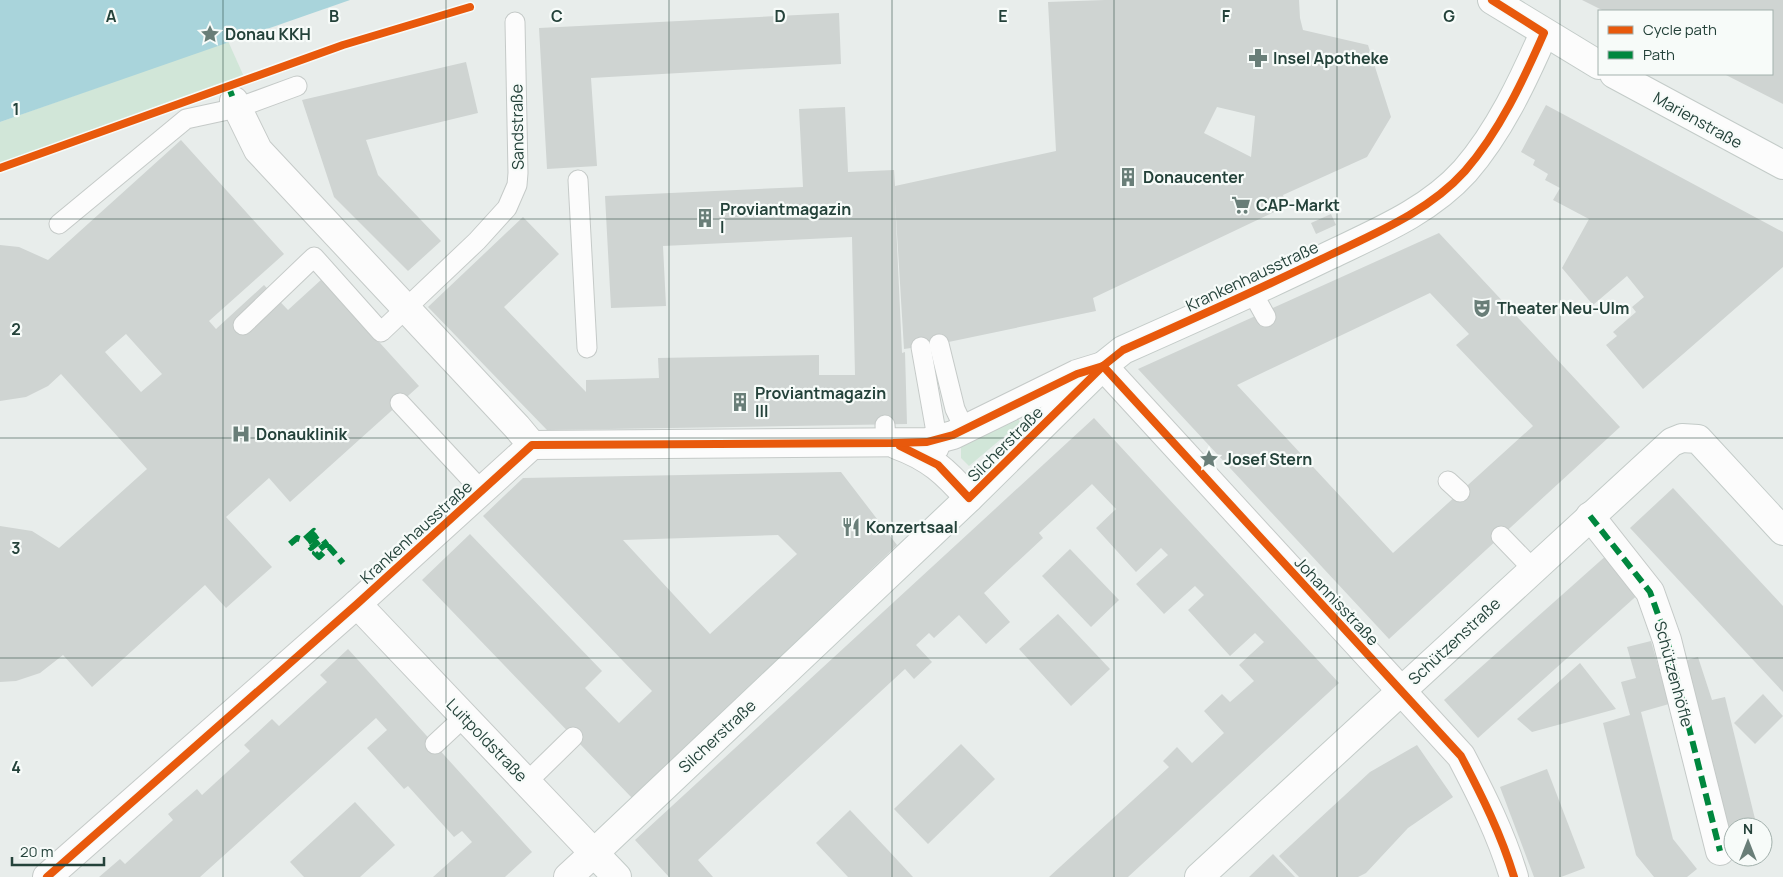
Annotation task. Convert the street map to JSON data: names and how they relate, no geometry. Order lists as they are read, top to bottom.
{
  "streets": {
    "street": [
      "Marienstraße",
      "Krankenhausstraße",
      "Silcherstraße",
      "Johannisstraße",
      "Schützenstraße",
      "Schützenhöfle",
      "Luitpoldstraße"
    ],
    "lane": ["Sandstraße"]
  },
  "crossings": [
    ["Krankenhausstraße", "Silcherstraße"],
    ["Krankenhausstraße", "Johannisstraße"],
    ["Krankenhausstraße", "Luitpoldstraße"],
    ["Silcherstraße", "Johannisstraße"],
    ["Silcherstraße", "Luitpoldstraße"],
    ["Johannisstraße", "Schützenstraße"],
    ["Schützenstraße", "Schützenhöfle"]
  ],
  "places": {
    "place": ["Donau KKH", "Josef Stern"],
    "pharmacy": ["Insel Apotheke"],
    "building": ["Donaucenter", "Proviantmagazin I", "Proviantmagazin III"],
    "supermarket": ["CAP-Markt"],
    "theatre": ["Theater Neu-Ulm"],
    "hospital": ["Donauklinik"],
    "restaurant": ["Konzertsaal"]
  },
  "legend": ["Cycle path", "Path"],
  "scale_bar": "20 m",
  "north": "top",
  "grid": {
    "columns": [
      "A",
      "B",
      "C",
      "D",
      "E",
      "F",
      "G"
    ],
    "rows": [
      "1",
      "2",
      "3",
      "4"
    ]
  }
}
